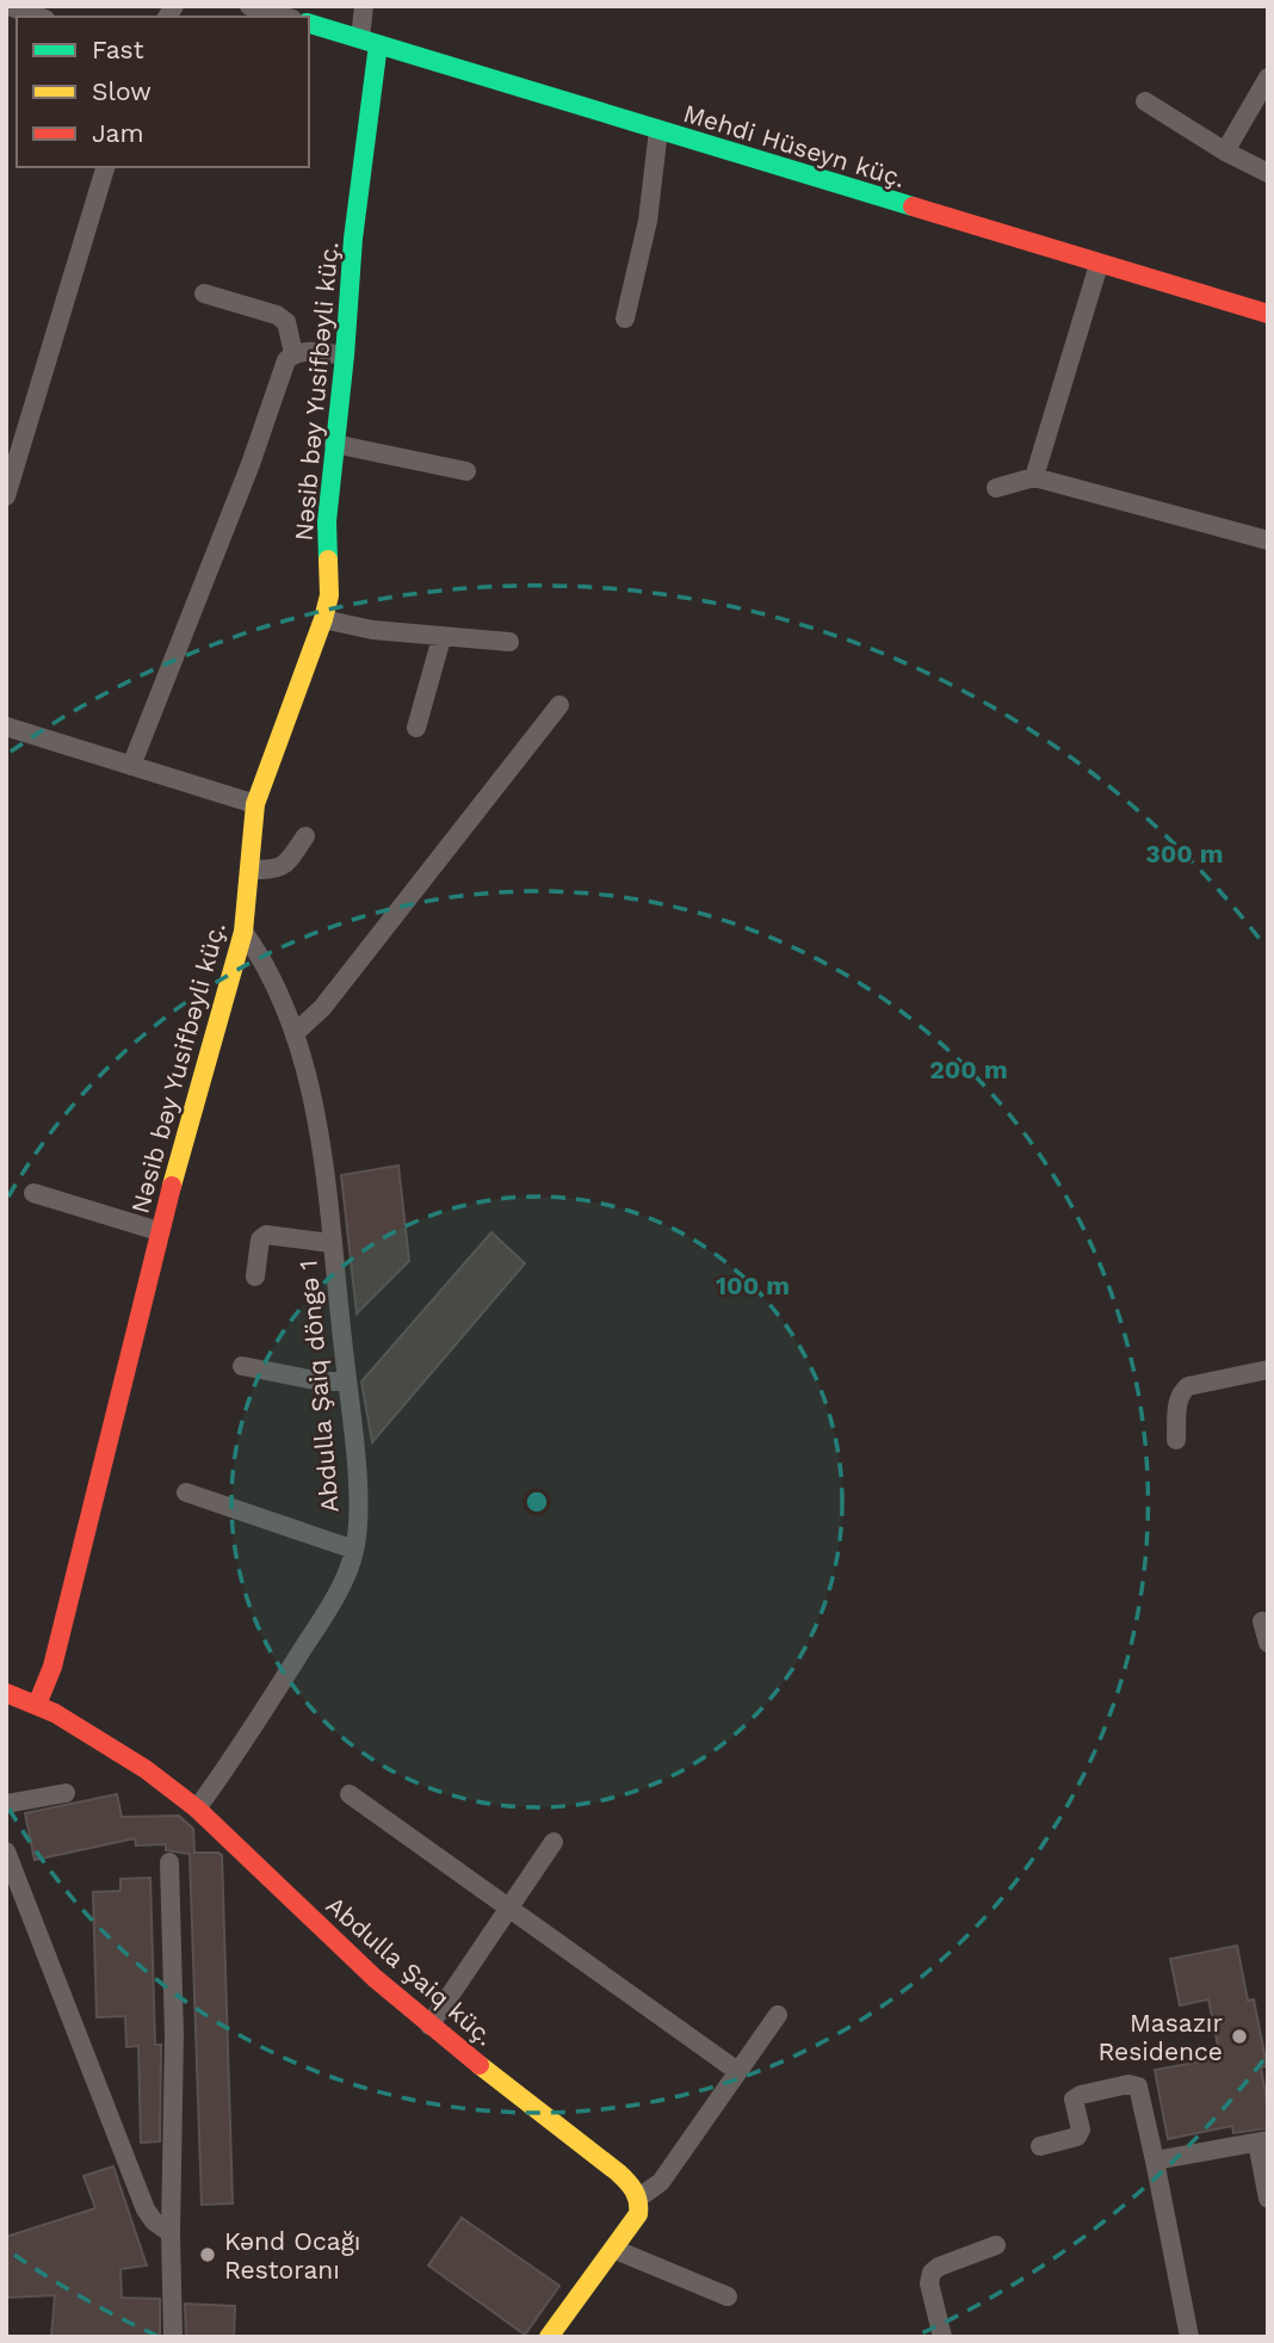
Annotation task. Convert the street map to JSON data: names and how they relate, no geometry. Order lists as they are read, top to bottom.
{
  "streets": {
    "street": [
      "Mehdi Hüseyn küç.",
      "Nəsib bəy Yusifbəyli küç.",
      "Abdulla Şaiq döngə 1",
      "Abdulla Şaiq küç."
    ]
  },
  "crossings": [
    ["Mehdi Hüseyn küç.", "Nəsib bəy Yusifbəyli küç."],
    ["Nəsib bəy Yusifbəyli küç.", "Abdulla Şaiq döngə 1"],
    ["Nəsib bəy Yusifbəyli küç.", "Abdulla Şaiq küç."],
    ["Abdulla Şaiq döngə 1", "Abdulla Şaiq küç."]
  ],
  "places": ["Masazır Residence", "Kənd Ocağı Restoranı"],
  "legend": ["Fast", "Slow", "Jam"],
  "rings": ["300 m", "200 m", "100 m"]
}
